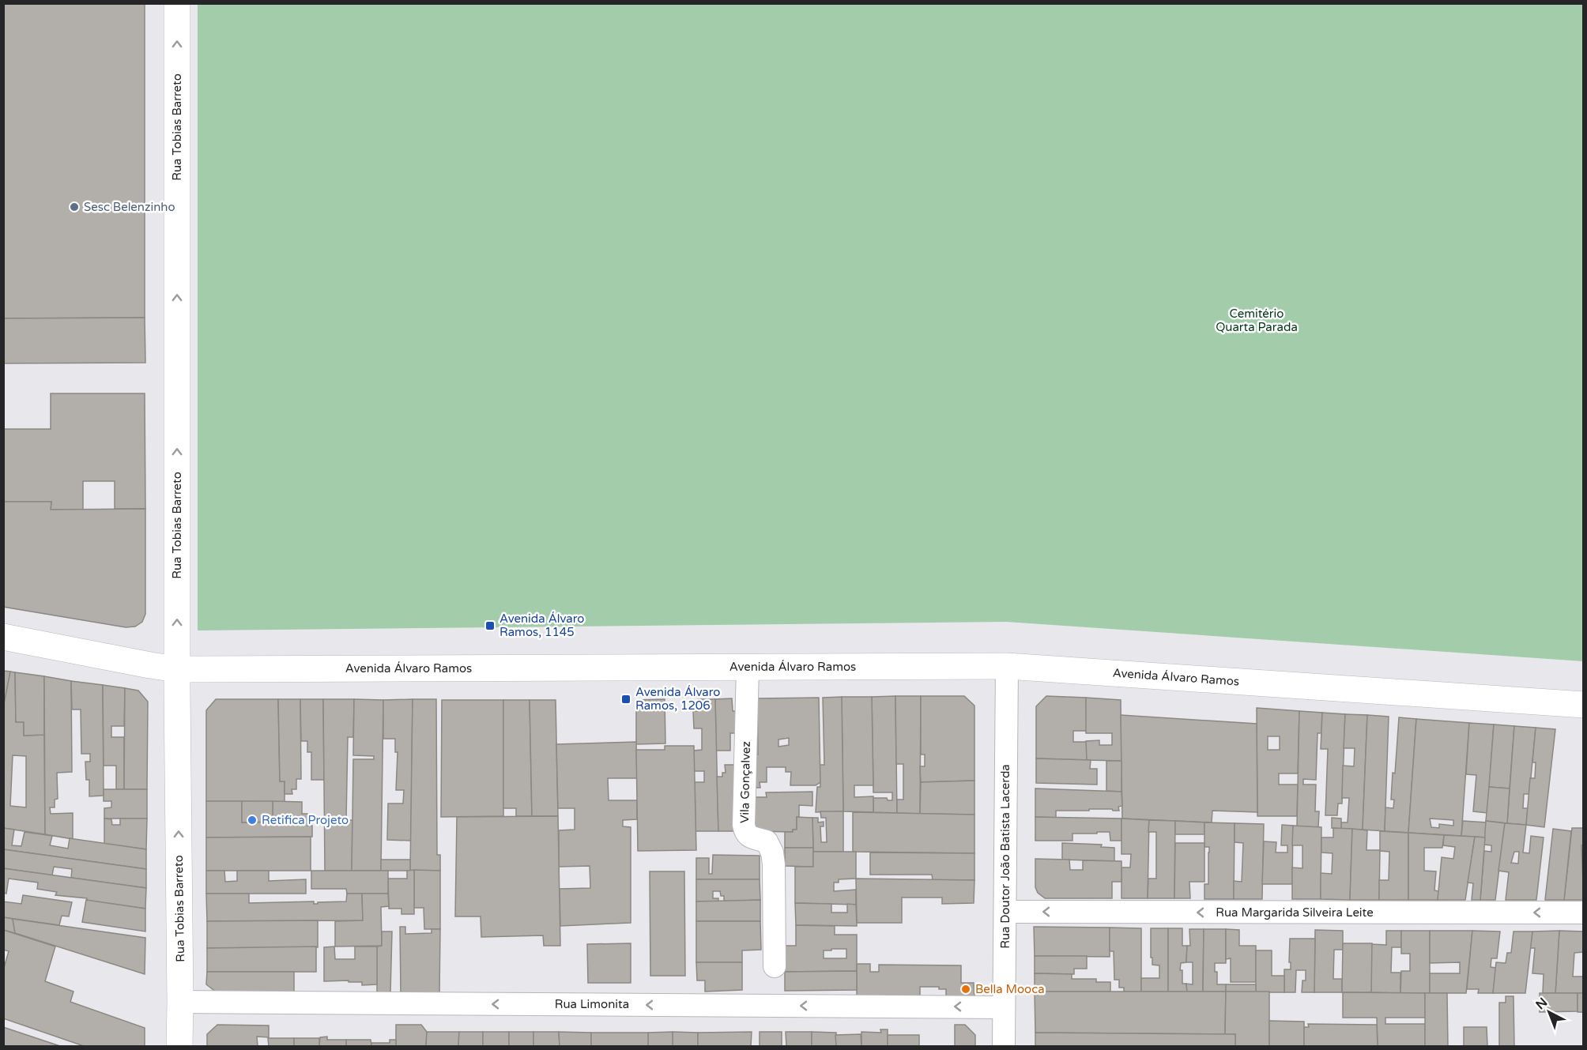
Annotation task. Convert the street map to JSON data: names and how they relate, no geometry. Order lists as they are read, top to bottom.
{
  "streets": {
    "main road": ["Rua Tobias Barreto", "Avenida Álvaro Ramos"],
    "street": [
      "Vila Gonçalvez",
      "Rua Doutor João Batista Lacerda",
      "Rua Margarida Silveira Leite",
      "Rua Limonita"
    ]
  },
  "crossings": [
    ["Rua Tobias Barreto", "Avenida Álvaro Ramos"],
    ["Rua Tobias Barreto", "Rua Limonita"],
    ["Avenida Álvaro Ramos", "Vila Gonçalvez"],
    ["Avenida Álvaro Ramos", "Rua Doutor João Batista Lacerda"],
    ["Rua Doutor João Batista Lacerda", "Rua Margarida Silveira Leite"],
    ["Rua Doutor João Batista Lacerda", "Rua Limonita"]
  ],
  "one_way": ["Rua Tobias Barreto", "Rua Margarida Silveira Leite", "Rua Limonita"],
  "parks": ["Cemitério Quarta Parada"],
  "places": {
    "other": ["Sesc Belenzinho", "Retifica Projeto", "Bella Mooca"],
    "transit": ["Avenida Álvaro Ramos, 1145", "Avenida Álvaro Ramos, 1206"]
  },
  "north": "top left"
}
